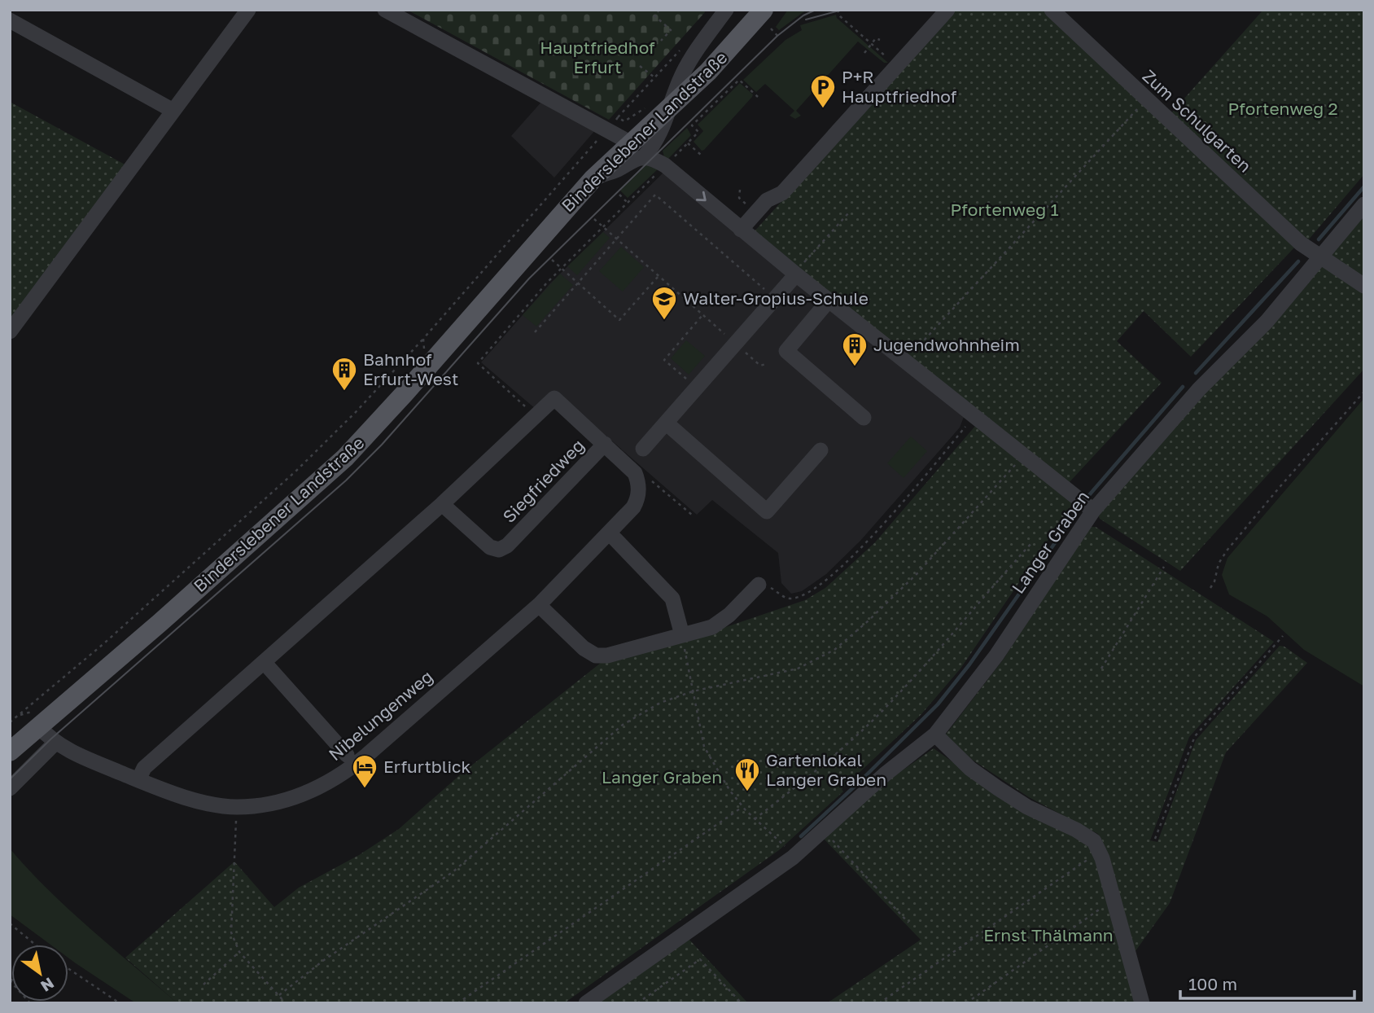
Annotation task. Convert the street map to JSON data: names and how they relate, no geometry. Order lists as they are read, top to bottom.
{
  "streets": {
    "main road": ["Binderslebener Landstraße"],
    "street": [
      "Zum Schulgarten",
      "Siegfriedweg",
      "Langer Graben",
      "Nibelungenweg"
    ]
  },
  "crossings": [
    ["Zum Schulgarten", "Langer Graben"],
    ["Binderslebener Landstraße", "Nibelungenweg"],
    ["Siegfriedweg", "Nibelungenweg"]
  ],
  "parks": [
    "Hauptfriedhof Erfurt",
    "Pfortenweg 2",
    "Pfortenweg 1",
    "Langer Graben",
    "Ernst Thälmann"
  ],
  "places": {
    "parking": ["P+R Hauptfriedhof"],
    "school or university": ["Walter-Gropius-Schule"],
    "building": ["Jugendwohnheim", "Bahnhof Erfurt-West"],
    "hotel": ["Erfurtblick"],
    "restaurant": ["Gartenlokal Langer Graben"]
  },
  "scale_bar": "100 m",
  "north": "bottom right"
}
